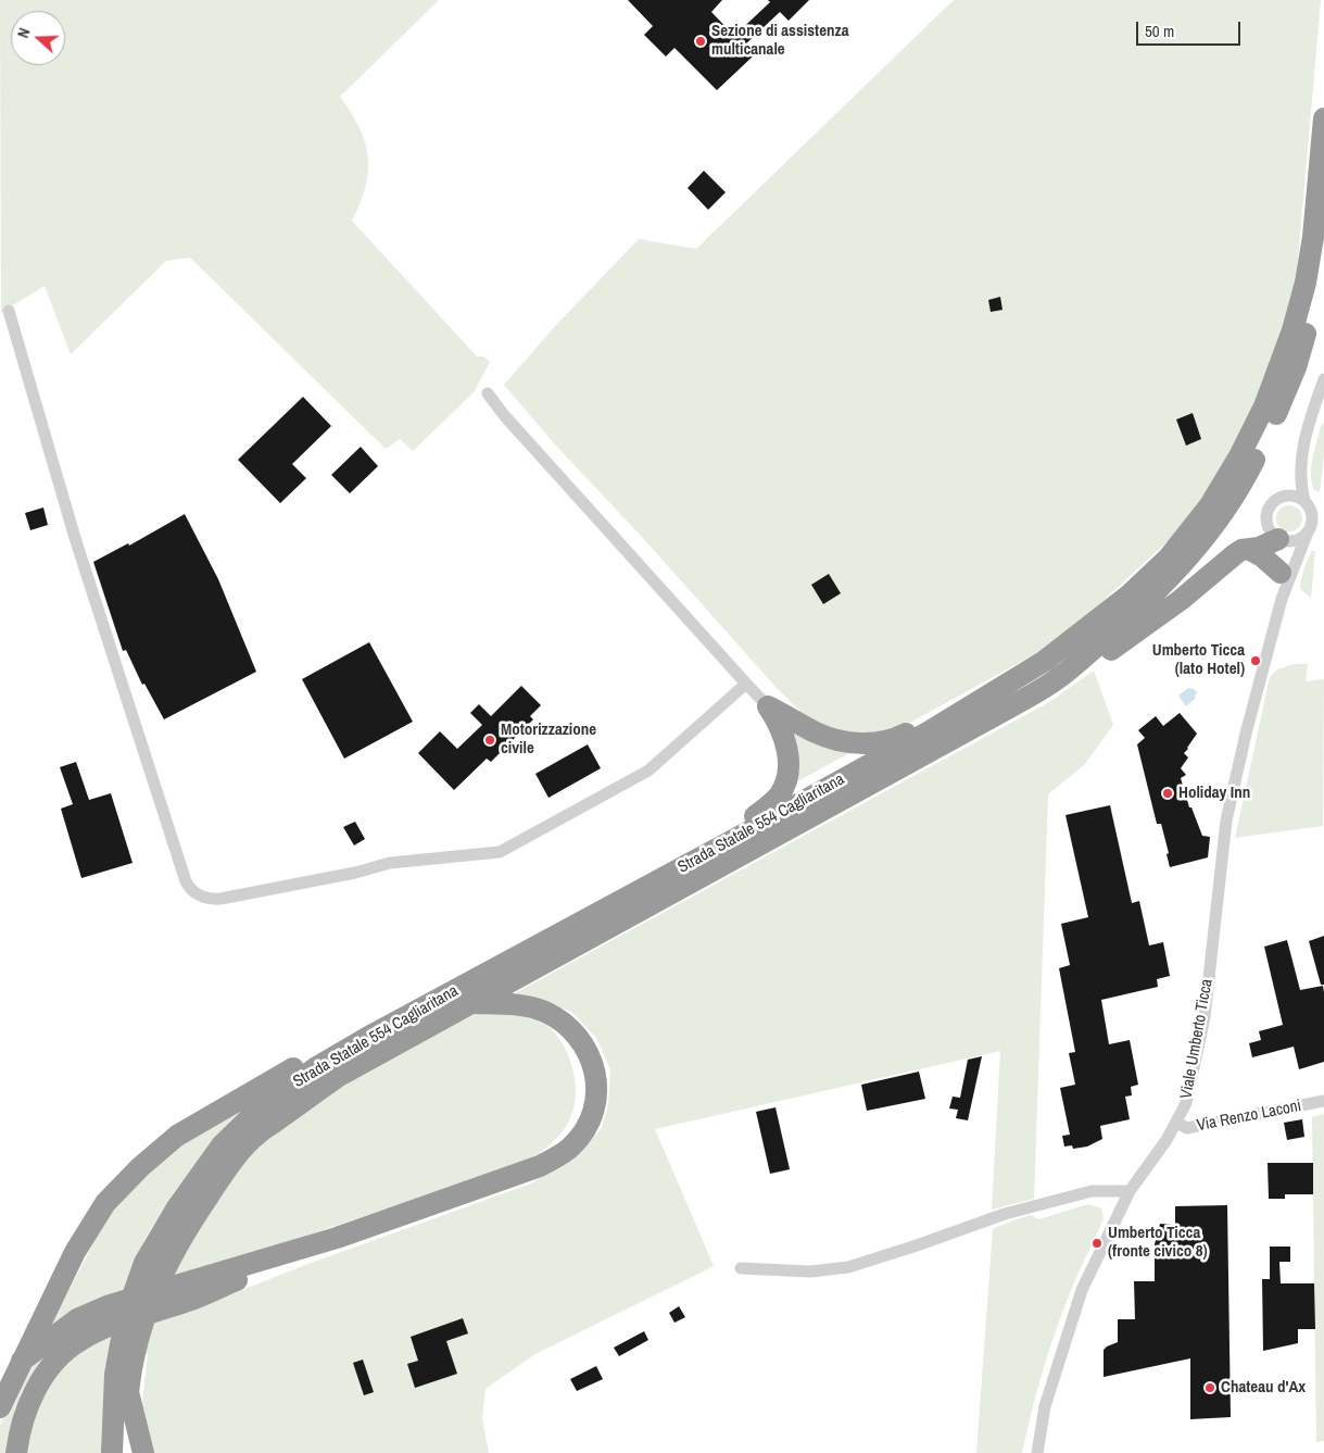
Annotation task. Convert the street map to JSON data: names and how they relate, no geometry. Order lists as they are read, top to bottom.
{
  "streets": {
    "highway": ["Strada Statale 554 Cagliaritana"],
    "street": ["Viale Umberto Ticca", "Via Renzo Laconi"]
  },
  "crossings": [
    ["Viale Umberto Ticca", "Via Renzo Laconi"]
  ],
  "places": [
    "Sezione di assistenza multicanale",
    "Umberto Ticca (lato Hotel)",
    "Motorizzazione civile",
    "Holiday Inn",
    "Umberto Ticca (fronte civico 8)",
    "Chateau d'Ax"
  ],
  "scale_bar": "50 m",
  "north": "left"
}
